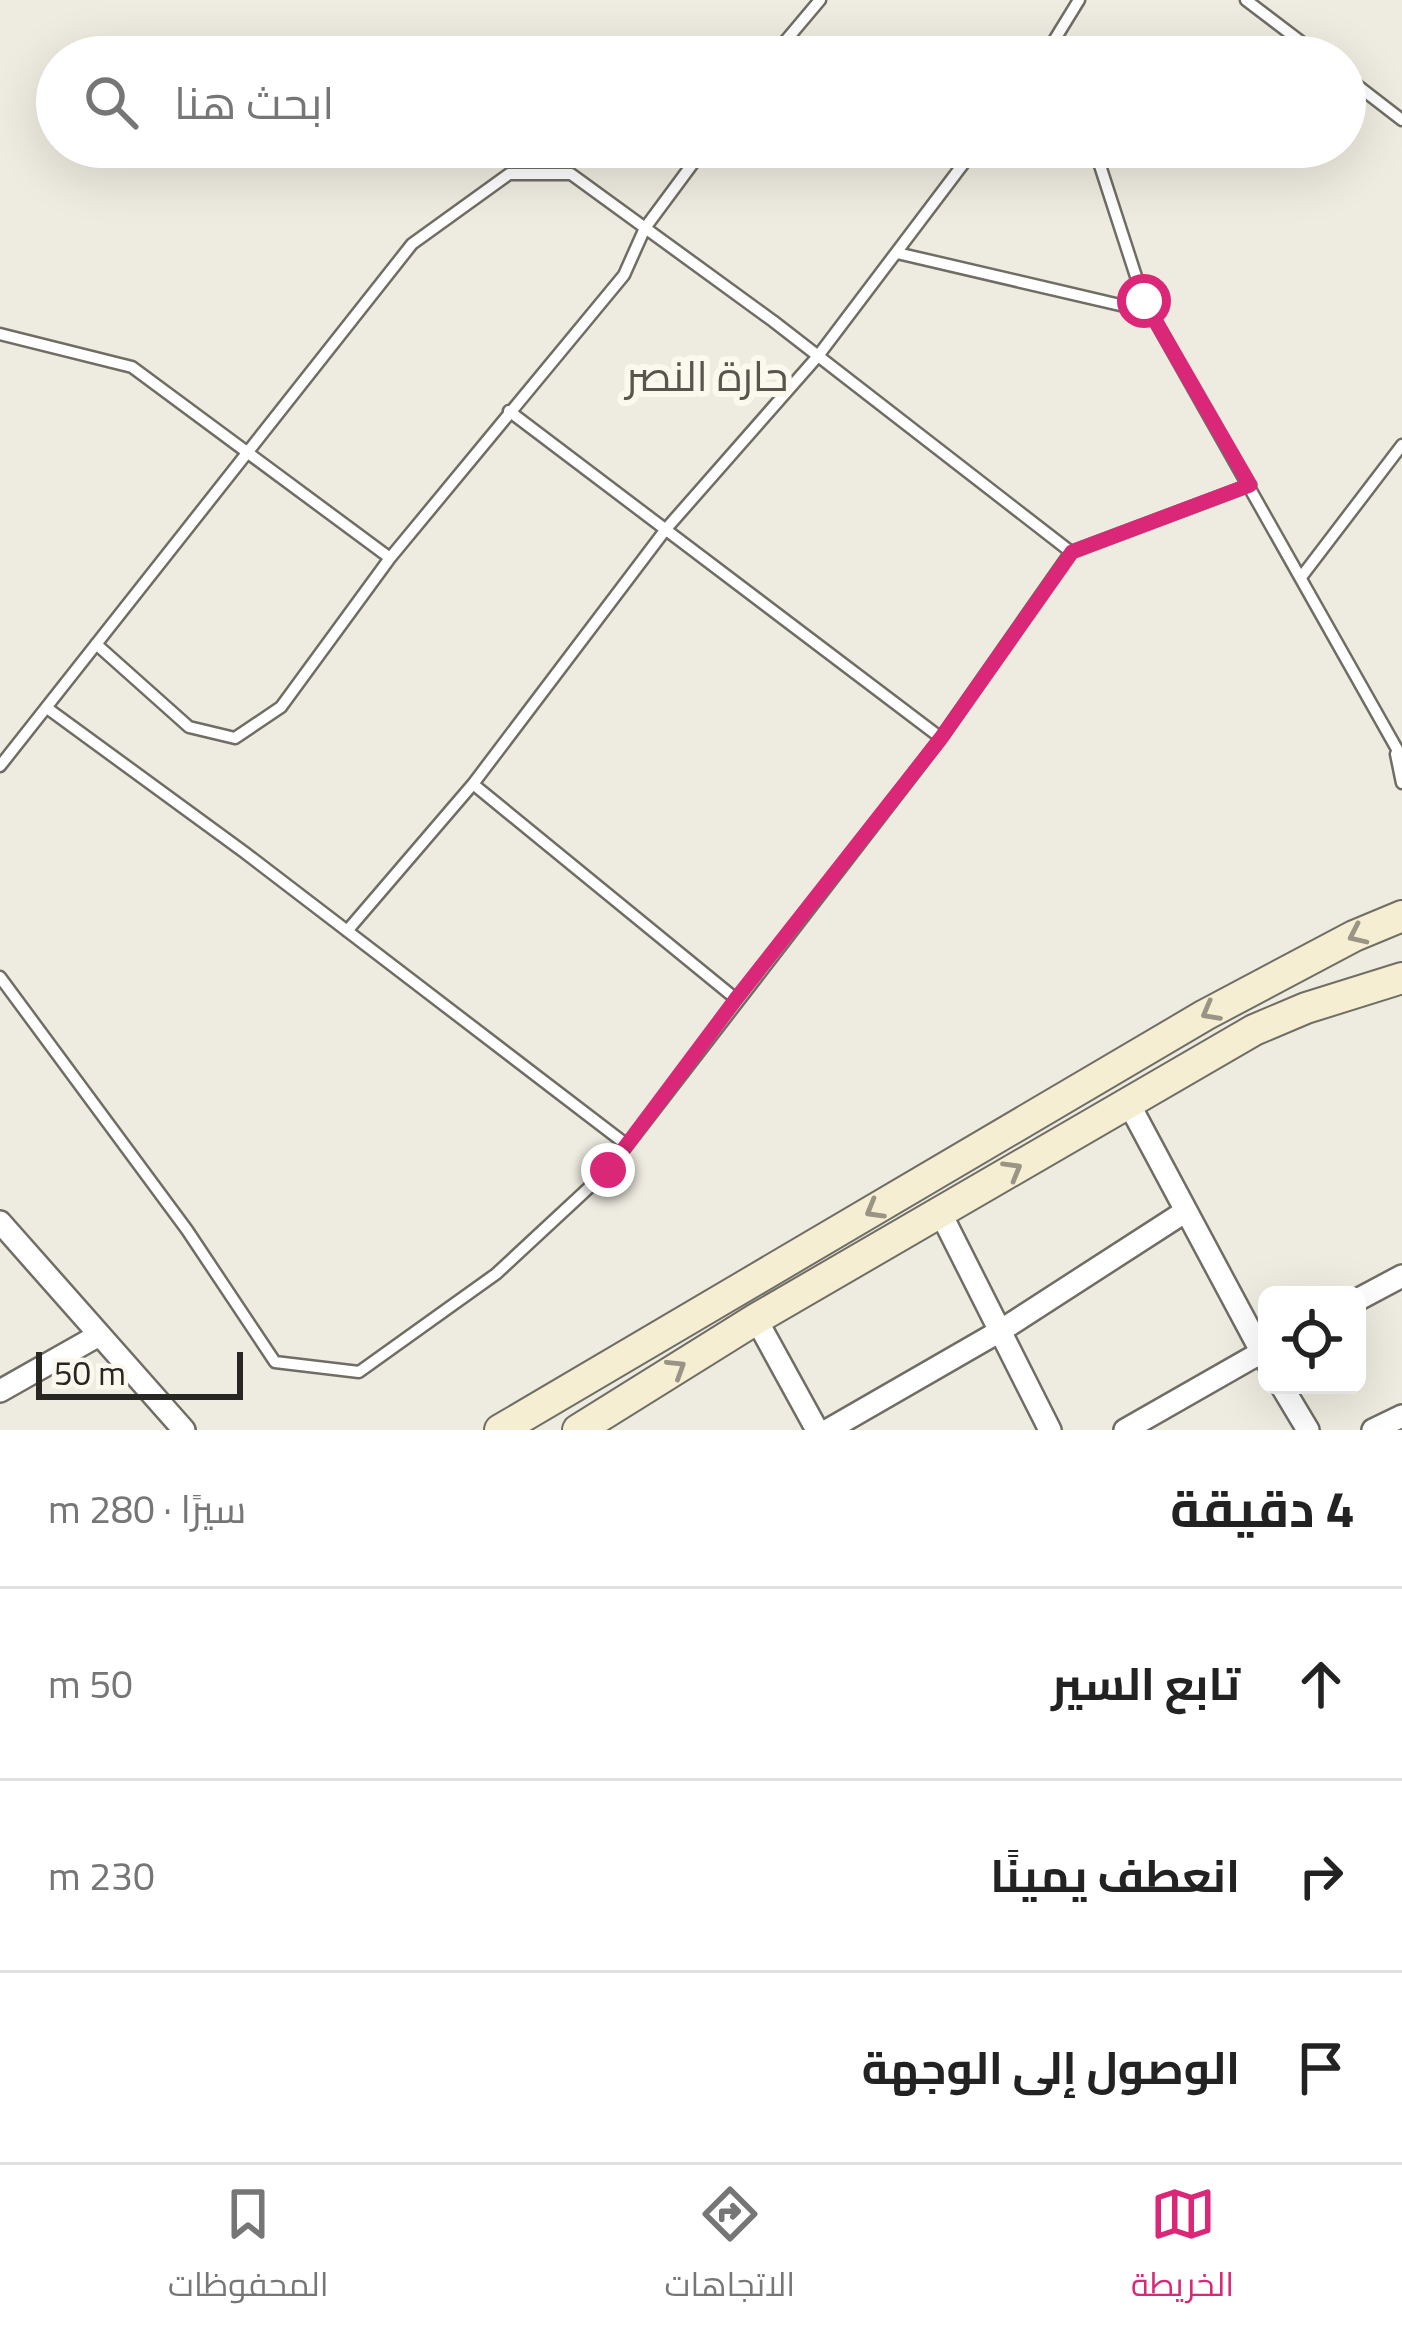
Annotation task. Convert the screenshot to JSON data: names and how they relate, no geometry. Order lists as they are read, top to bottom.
{
  "districts": ["حارة النصر"],
  "scale_bar": "50 m",
  "page": {
    "search": "ابحث هنا",
    "scale": "50 m",
    "heading": ["4 دقيقة", "سيرًا · 280 m"],
    "list": [
      ["تابع السير", "50 m"],
      ["انعطف يمينًا", "230 m"],
      "الوصول إلى الوجهة"
    ],
    "nav": ["الخريطة", "الاتجاهات", "المحفوظات"]
  }
}
